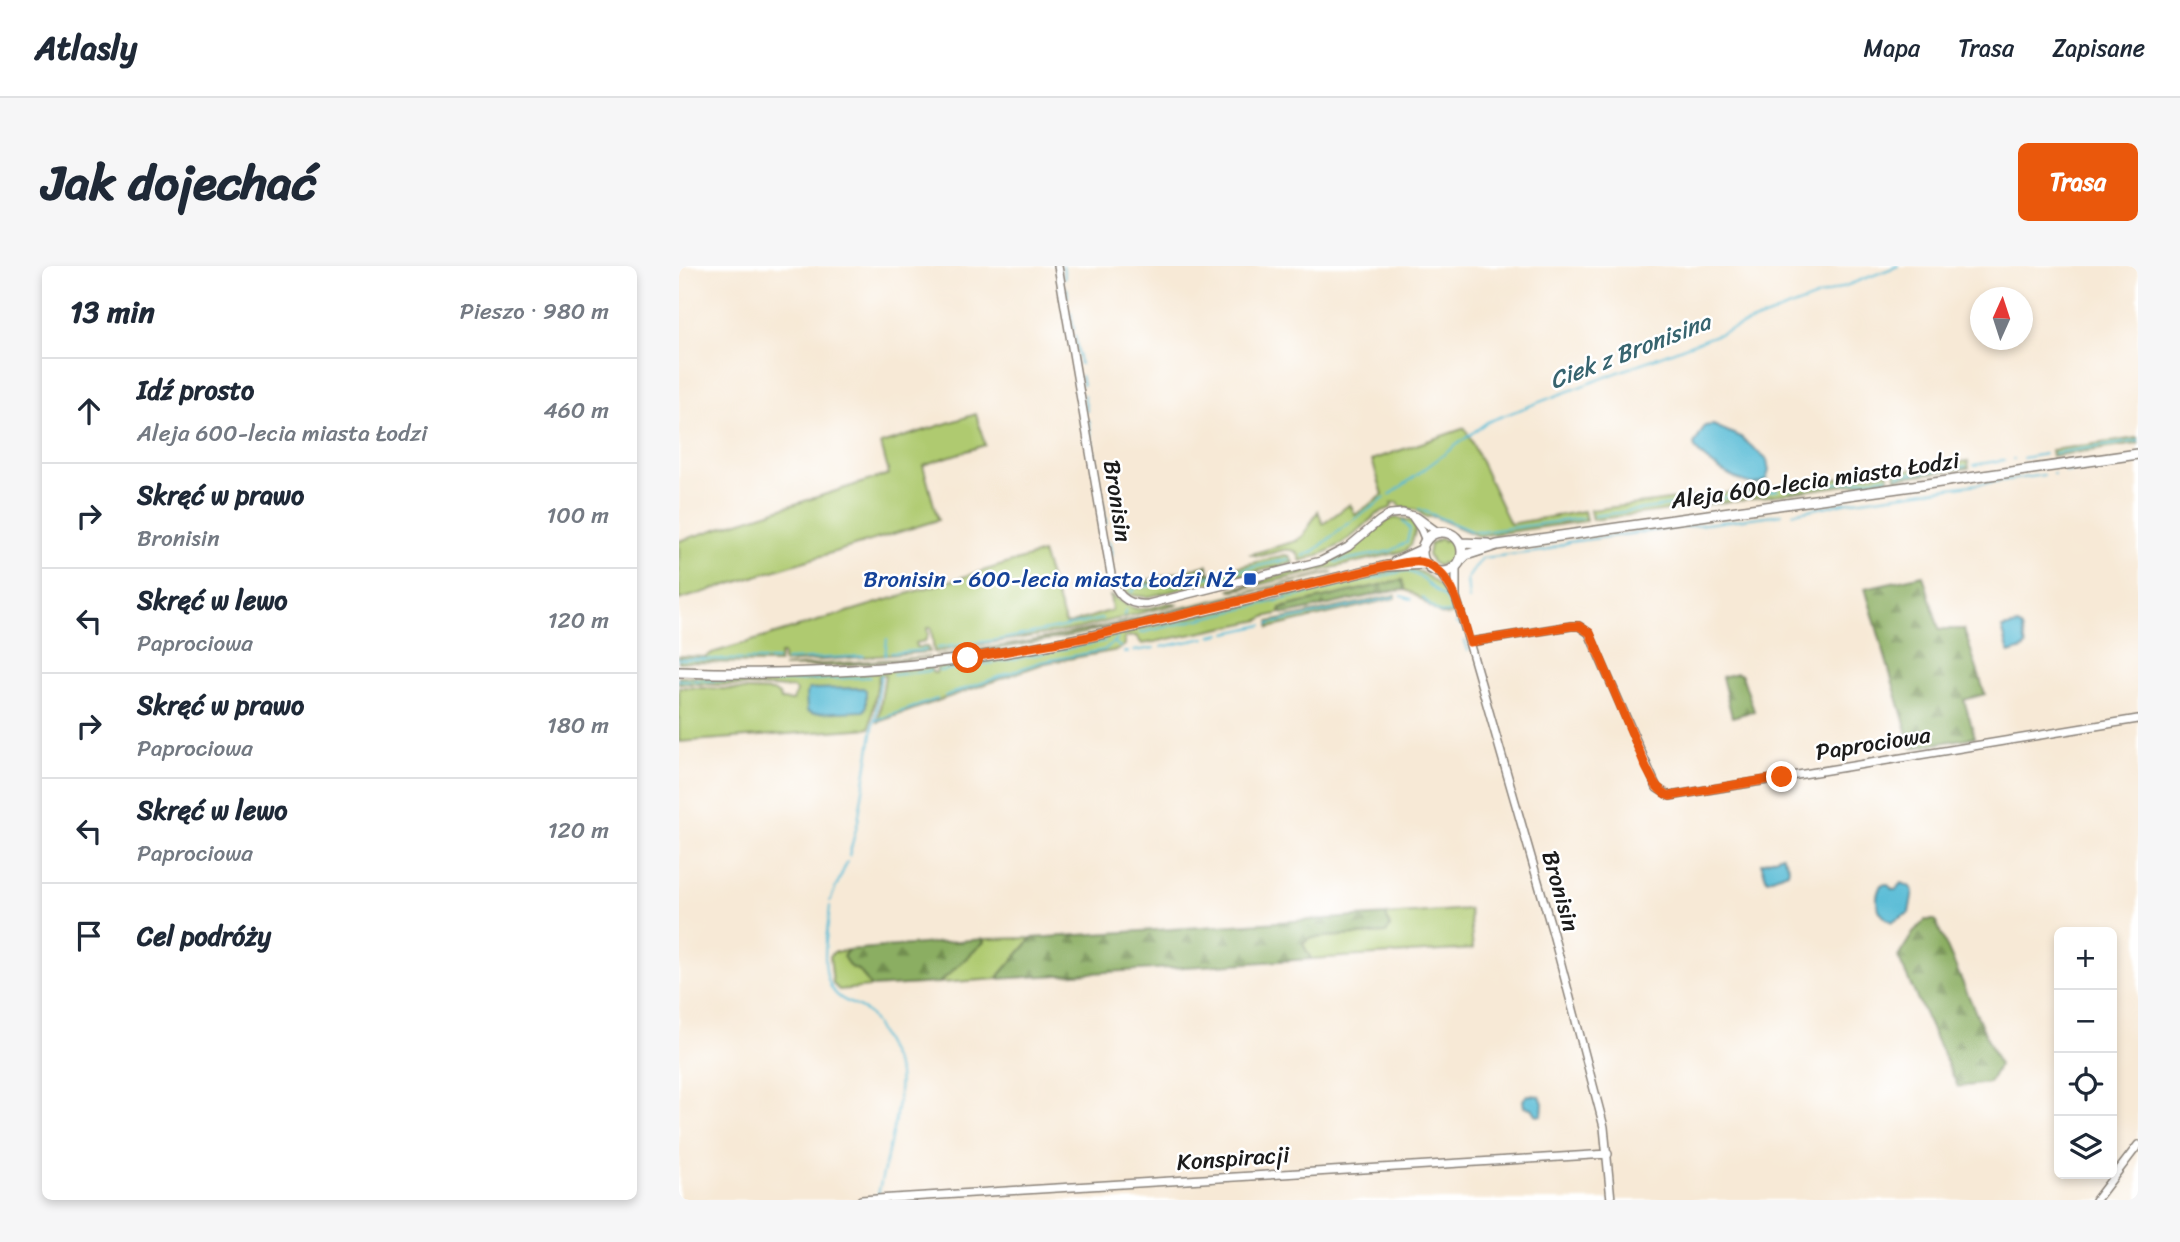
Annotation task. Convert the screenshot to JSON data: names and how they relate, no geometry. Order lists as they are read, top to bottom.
{
  "streets": {
    "main road": ["Aleja 600-lecia miasta Łodzi"],
    "street": ["Bronisin", "Paprociowa", "Konspiracji"]
  },
  "crossings": [
    ["Aleja 600-lecia miasta Łodzi", "Bronisin"],
    ["Bronisin", "Paprociowa"],
    ["Bronisin", "Konspiracji"]
  ],
  "water": ["Ciek z Bronisina"],
  "places": {
    "transit": ["Bronisin - 600-lecia miasta Łodzi NŻ"]
  },
  "north": "top",
  "page": {
    "header": "Atlasly",
    "nav": ["Mapa", "Trasa", "Zapisane"],
    "title": "Jak dojechać",
    "buttons": "Trasa",
    "heading": ["13 min", "Pieszo · 980 m"],
    "list": [
      ["Idź prosto", "Aleja 600-lecia miasta Łodzi", "460 m"],
      ["Skręć w prawo", "Bronisin", "100 m"],
      ["Skręć w lewo", "Paprociowa", "120 m"],
      ["Skręć w prawo", "Paprociowa", "180 m"],
      ["Skręć w lewo", "Paprociowa", "120 m"],
      "Cel podróży"
    ],
    "map_buttons": ["+", "−"]
  }
}
